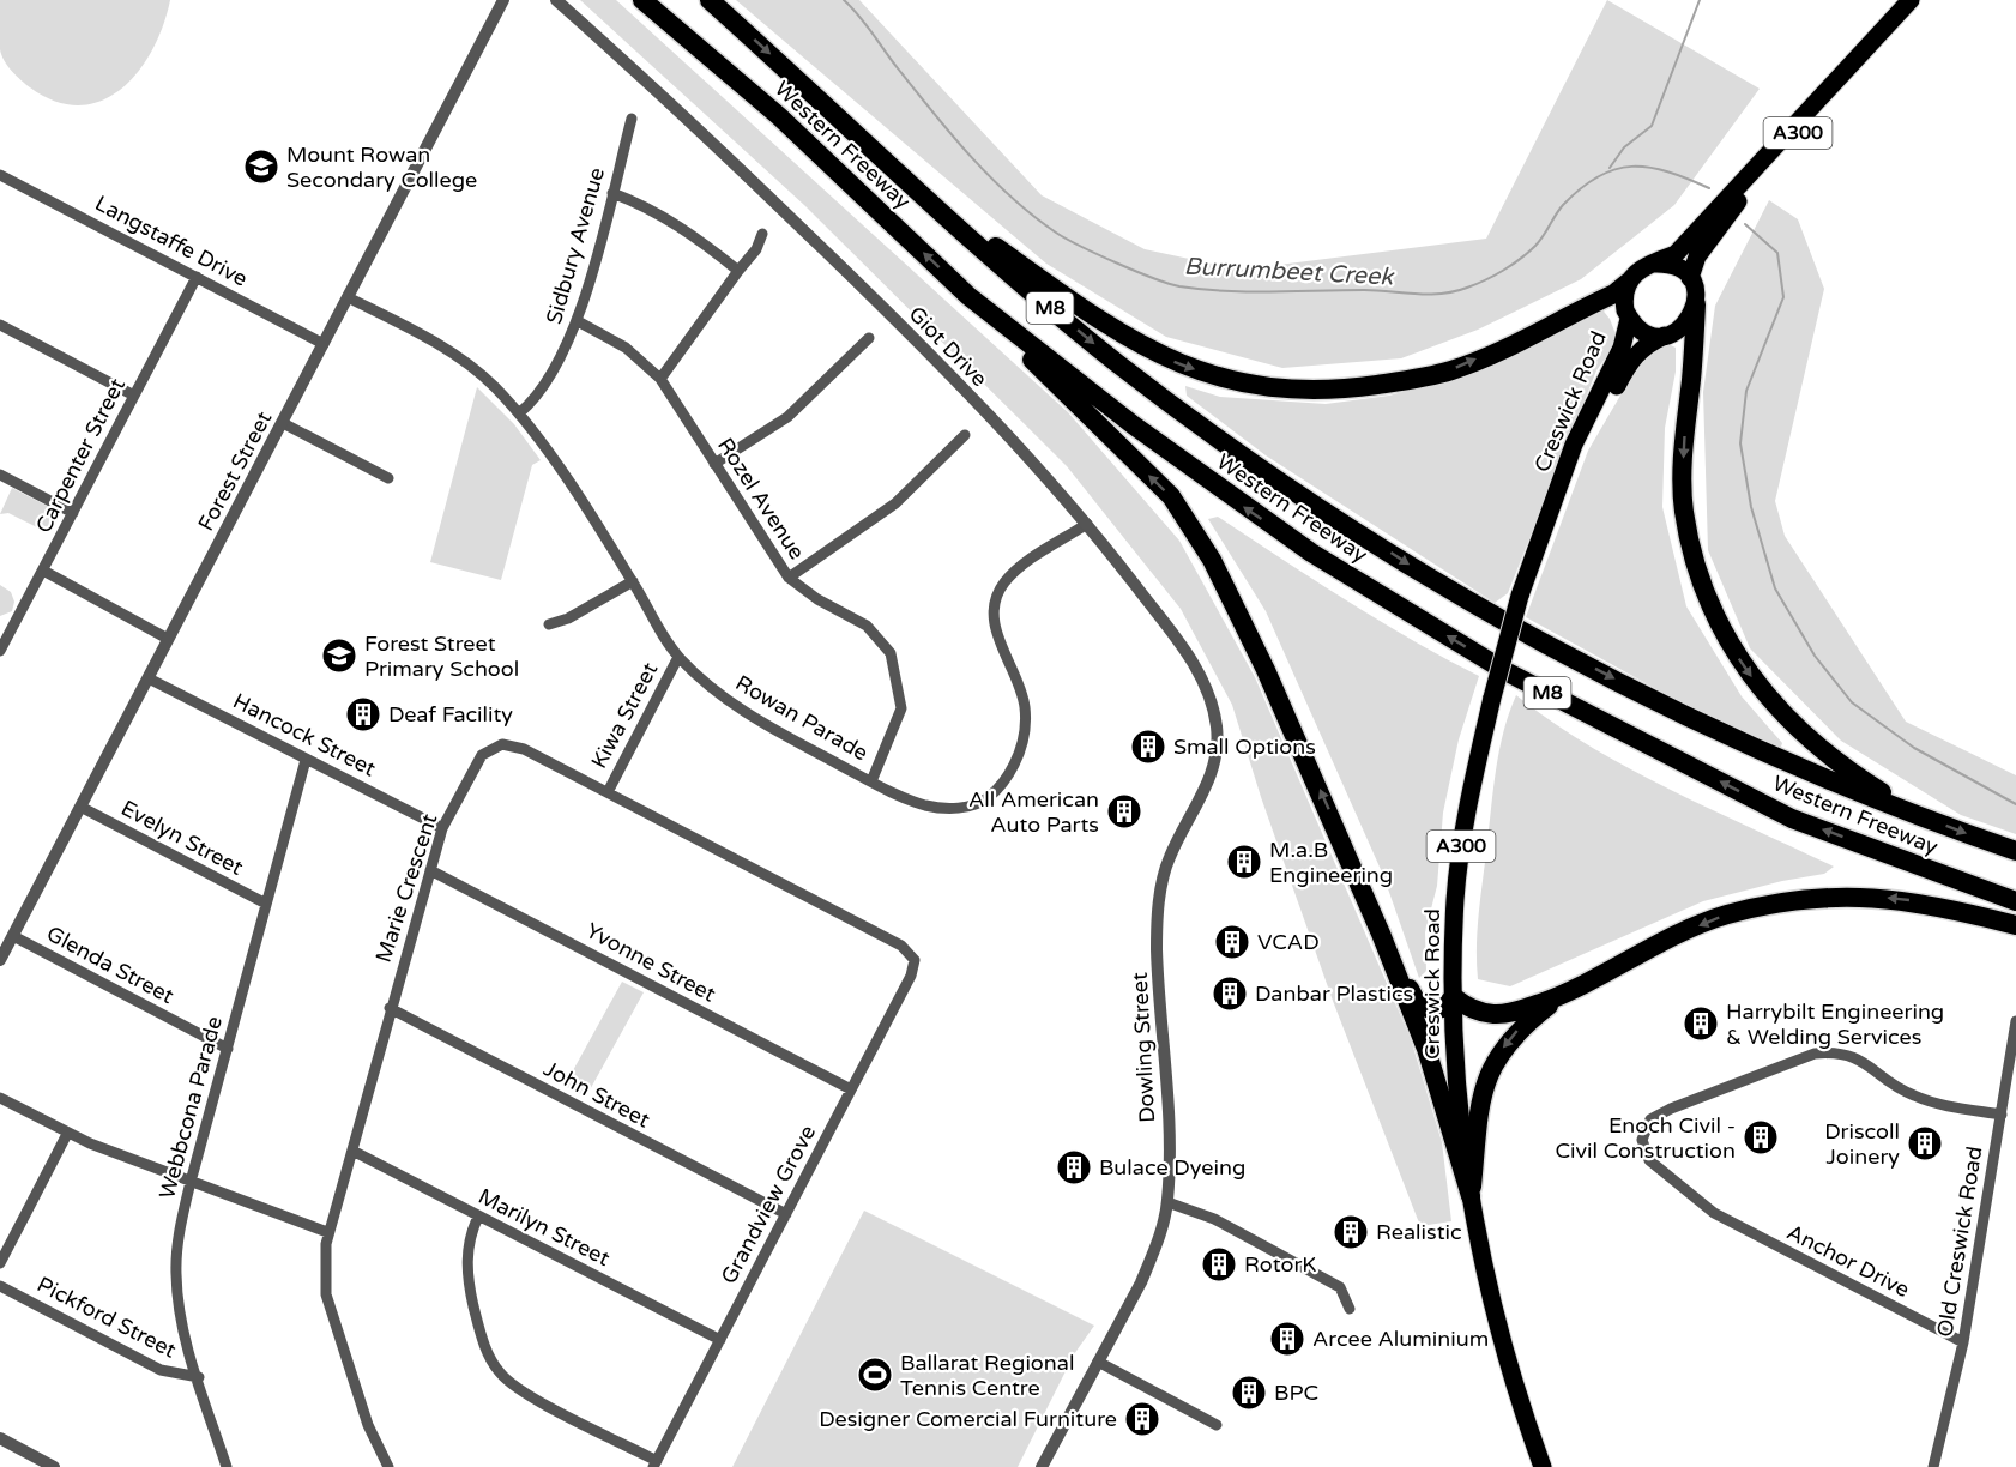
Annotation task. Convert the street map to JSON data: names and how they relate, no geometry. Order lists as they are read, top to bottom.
{
  "streets": {
    "highway": [
      "A300",
      "Western Freeway",
      "M8",
      "Creswick Road"
    ],
    "street": [
      "Langstaffe Drive",
      "Sidbury Avenue",
      "Giot Drive",
      "Carpenter Street",
      "Forest Street",
      "Rozel Avenue",
      "Kiwa Street",
      "Rowan Parade",
      "Hancock Street",
      "Evelyn Street",
      "Marie Crescent",
      "Yvonne Street",
      "Glenda Street",
      "Dowling Street",
      "John Street",
      "Webbcona Parade",
      "Grandview Grove",
      "Marilyn Street",
      "Old Creswick Road",
      "Anchor Drive",
      "Pickford Street"
    ]
  },
  "crossings": [
    ["A300", "Creswick Road"],
    ["Langstaffe Drive", "Carpenter Street"],
    ["Langstaffe Drive", "Forest Street"],
    ["Sidbury Avenue", "Rozel Avenue"],
    ["Sidbury Avenue", "Rowan Parade"],
    ["Giot Drive", "Rowan Parade"],
    ["Giot Drive", "Dowling Street"],
    ["Forest Street", "Rowan Parade"],
    ["Forest Street", "Hancock Street"],
    ["Forest Street", "Evelyn Street"],
    ["Forest Street", "Glenda Street"],
    ["Rozel Avenue", "Rowan Parade"],
    ["Kiwa Street", "Rowan Parade"],
    ["Kiwa Street", "Marie Crescent"],
    ["Hancock Street", "Marie Crescent"],
    ["Hancock Street", "Webbcona Parade"],
    ["Evelyn Street", "Webbcona Parade"],
    ["Marie Crescent", "Yvonne Street"],
    ["Marie Crescent", "John Street"],
    ["Marie Crescent", "Grandview Grove"],
    ["Marie Crescent", "Marilyn Street"],
    ["Yvonne Street", "Grandview Grove"],
    ["Glenda Street", "Webbcona Parade"],
    ["John Street", "Grandview Grove"],
    ["Webbcona Parade", "Pickford Street"],
    ["Grandview Grove", "Marilyn Street"],
    ["Old Creswick Road", "Anchor Drive"]
  ],
  "water": ["Burrumbeet Creek"],
  "places": {
    "school or university": ["Mount Rowan Secondary College", "Forest Street Primary School"],
    "building": [
      "Deaf Facility",
      "Small Options",
      "All American Auto Parts",
      "M.a.B Engineering",
      "VCAD",
      "Danbar Plastics",
      "Harrybilt Engineering & Welding Services",
      "Enoch Civil - Civil Construction",
      "Driscoll Joinery",
      "Bulace Dyeing",
      "Realistic",
      "RotorK",
      "Arcee Aluminium",
      "BPC",
      "Designer Comercial Furniture"
    ],
    "sports": ["Ballarat Regional Tennis Centre"]
  }
}
